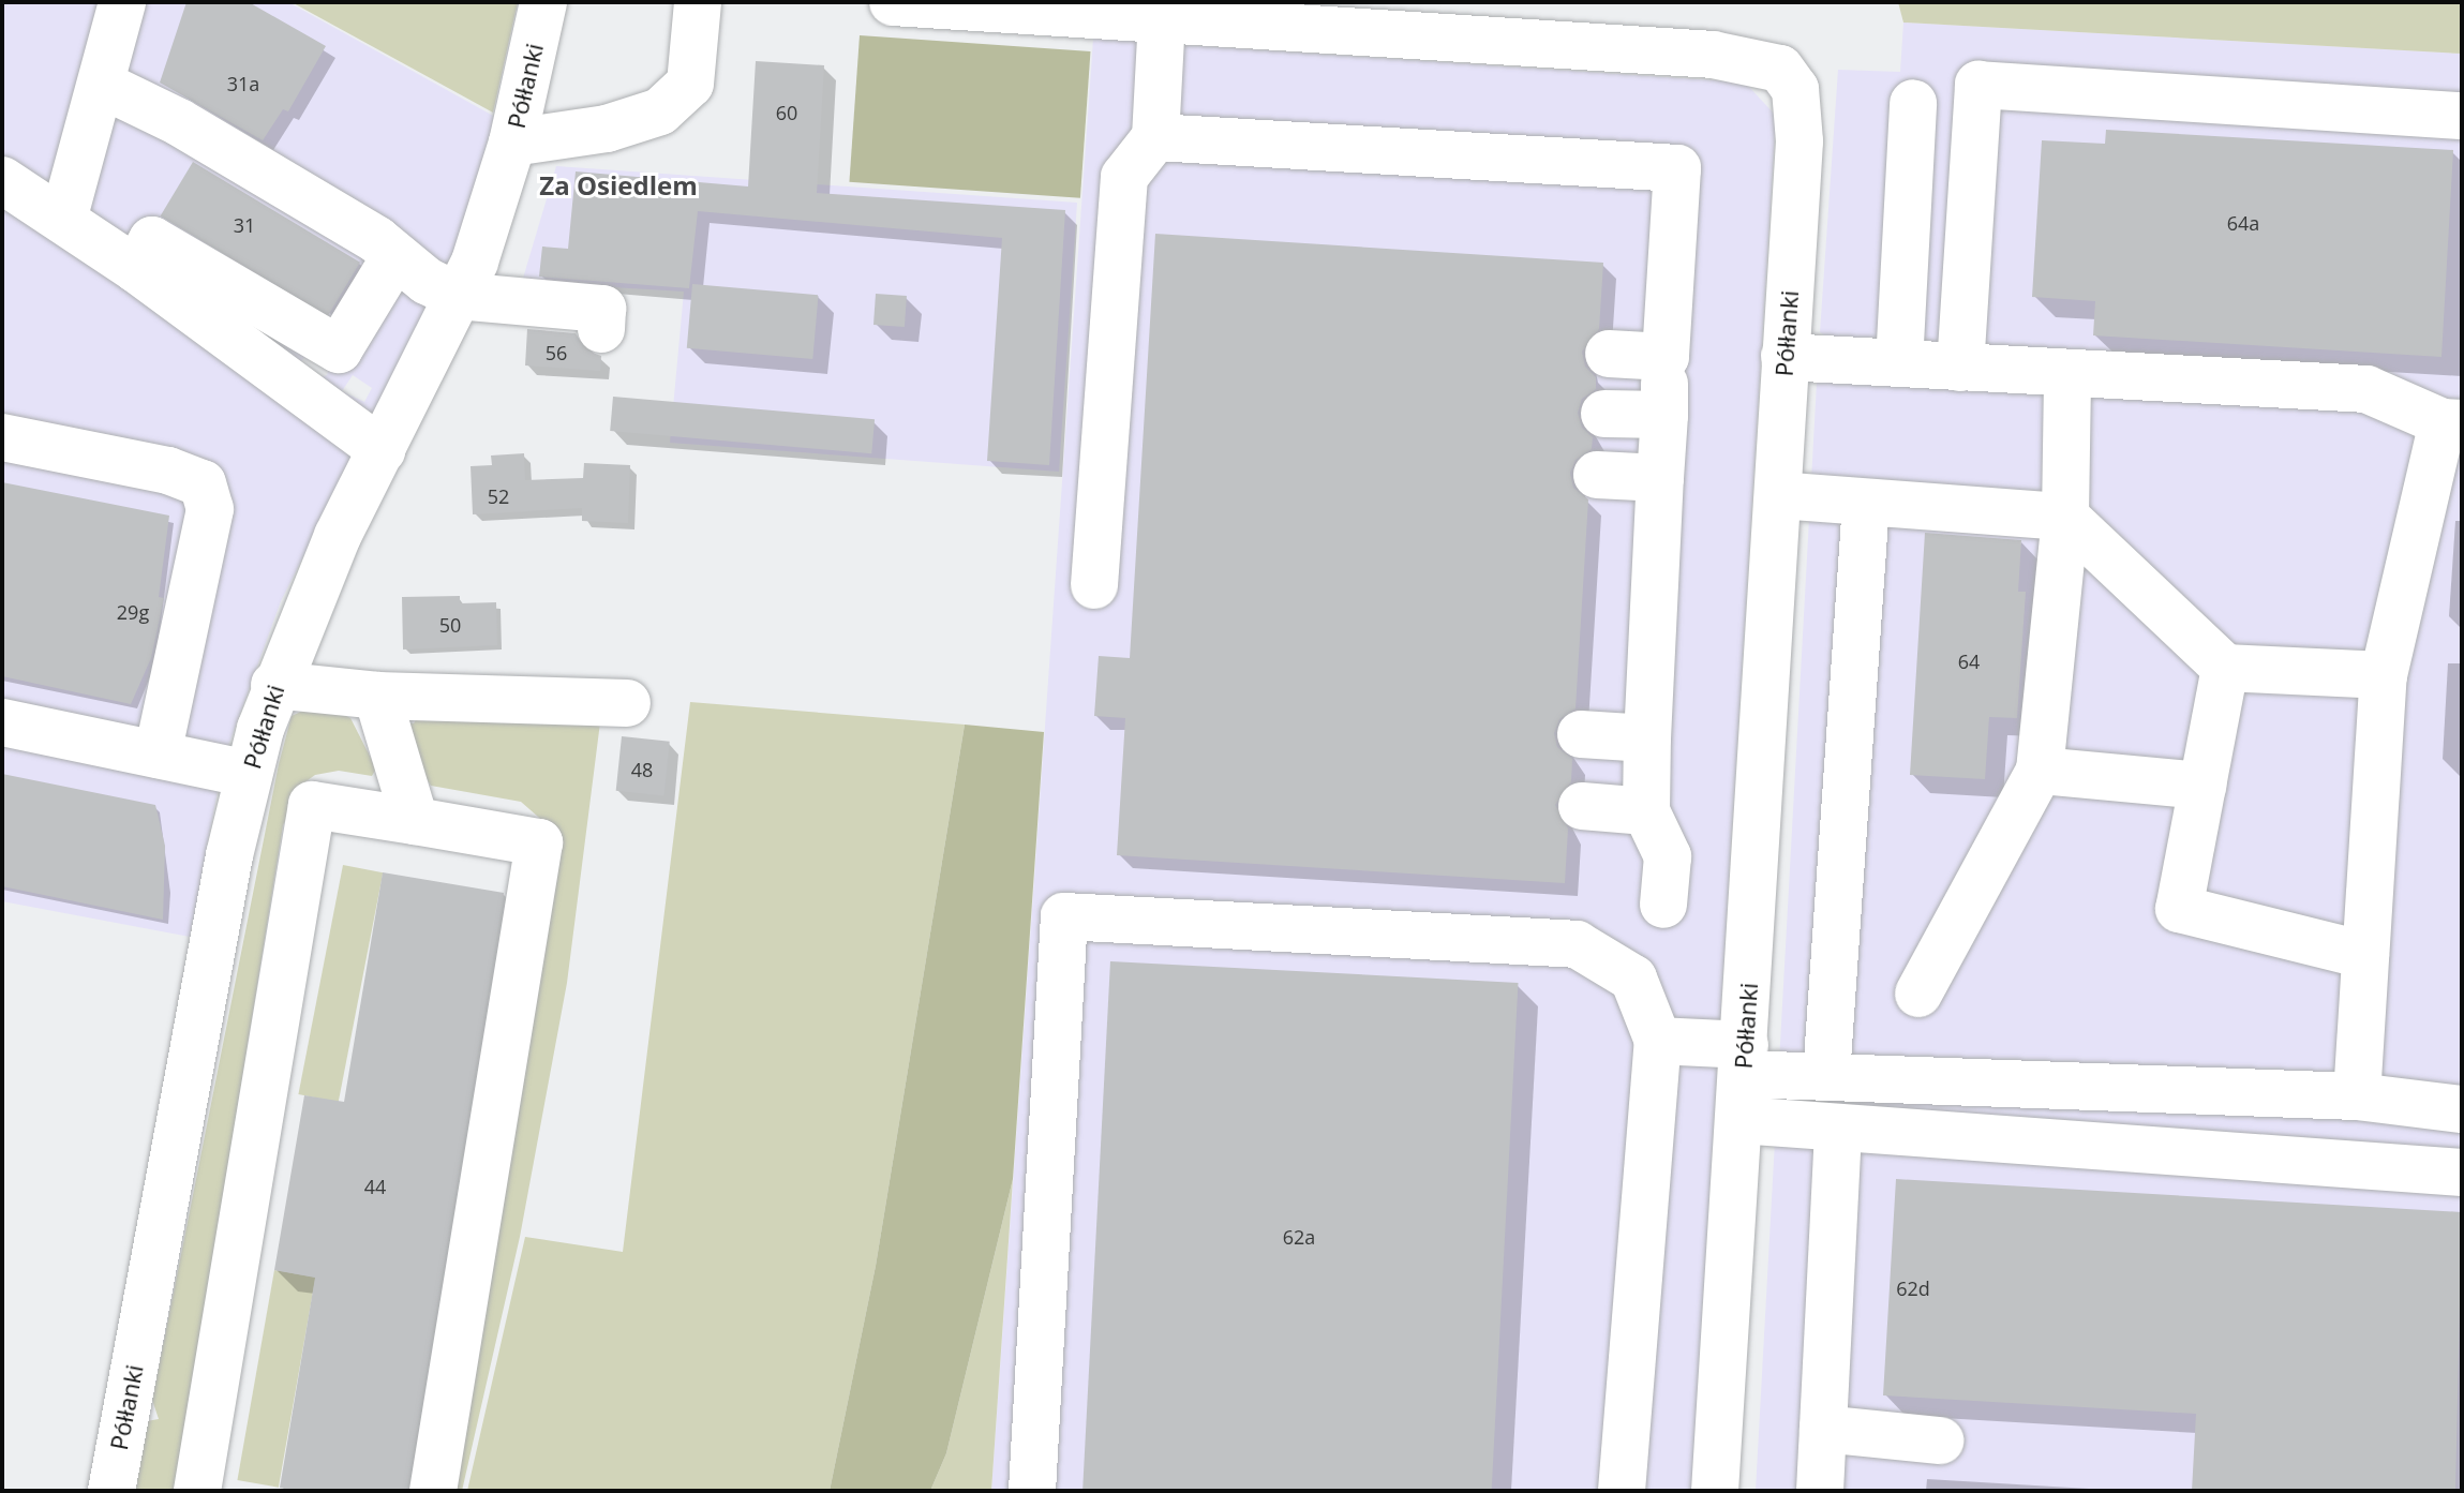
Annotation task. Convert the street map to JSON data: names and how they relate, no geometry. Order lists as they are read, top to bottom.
{
  "streets": {
    "street": ["Półłanki"]
  },
  "districts": ["Za Osiedlem"],
  "house_numbers": [
    "31a",
    "60",
    "64a",
    "31",
    "56",
    "52",
    "29g",
    "50",
    "64",
    "48",
    "44",
    "62a",
    "62d"
  ]
}
